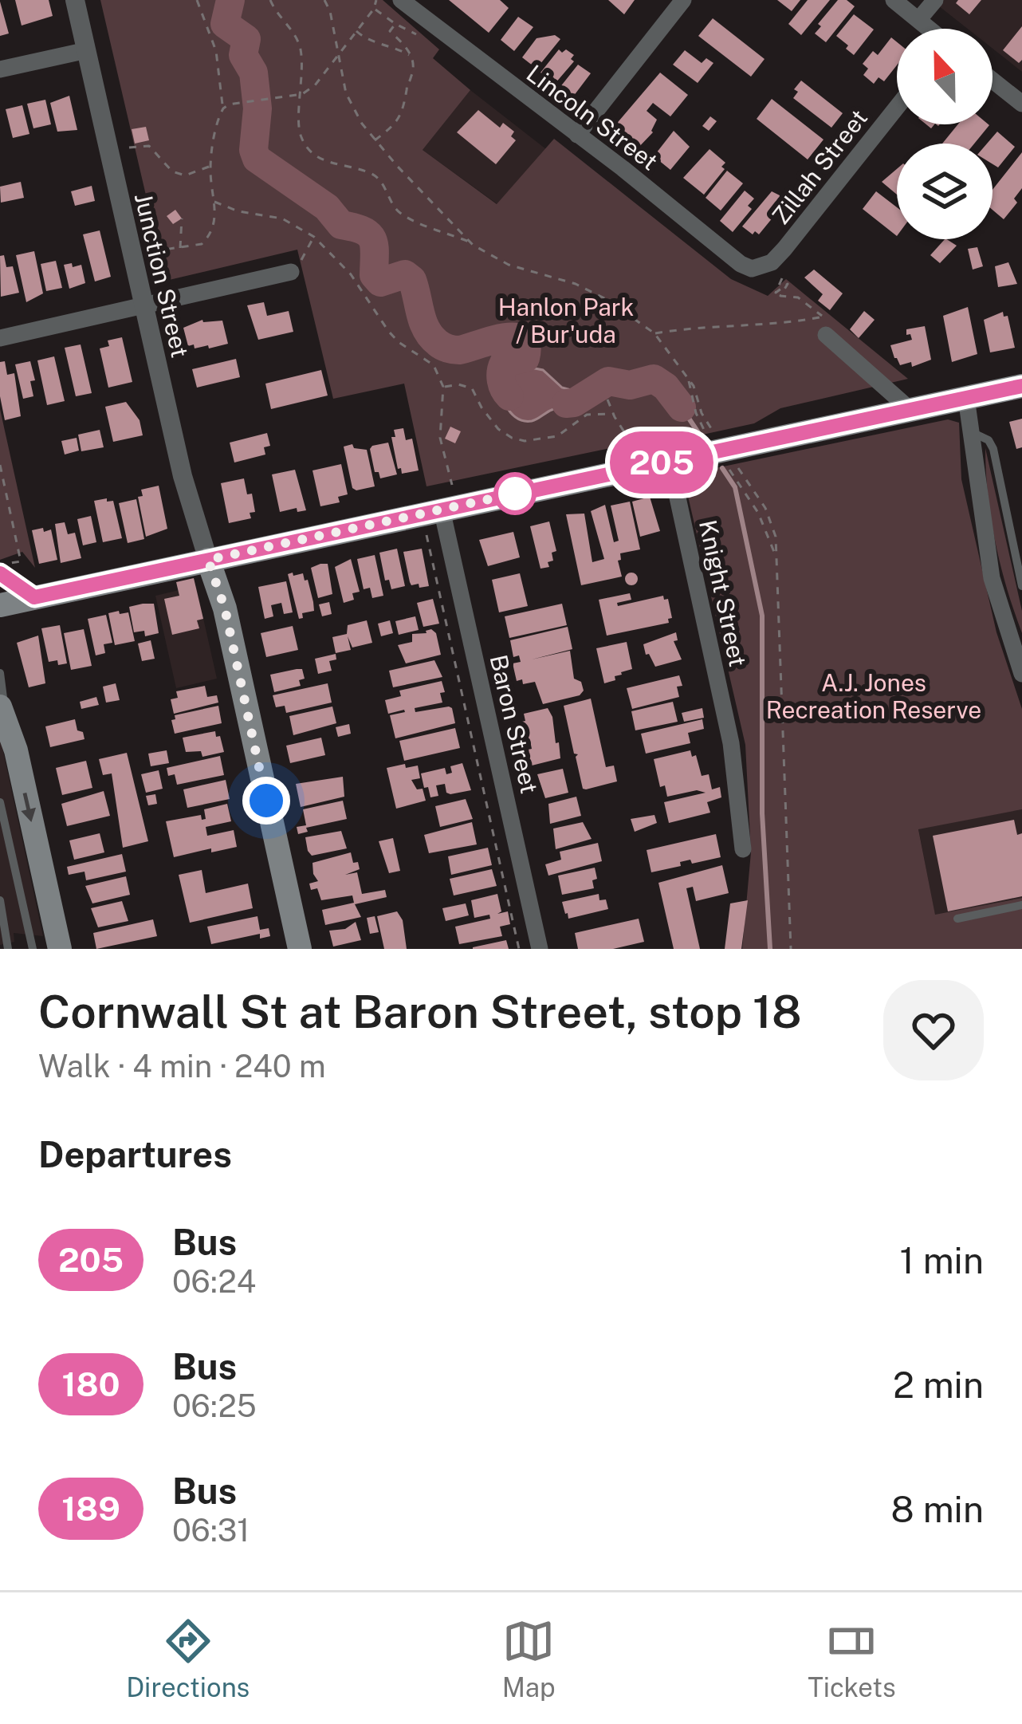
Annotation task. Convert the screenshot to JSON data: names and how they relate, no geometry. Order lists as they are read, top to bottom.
{
  "streets": {
    "street": [
      "Lincoln Street",
      "Zillah Street",
      "Junction Street",
      "Knight Street",
      "Baron Street"
    ]
  },
  "crossings": [
    ["Lincoln Street", "Zillah Street"]
  ],
  "parks": ["Hanlon Park / Bur'uda", "A.J. Jones Recreation Reserve"],
  "lines": ["bus line 205"],
  "north": "top",
  "page": {
    "on_map": "205",
    "heading": [
      ["Cornwall St at Baron Street, stop 18", "Walk · 4 min · 240 m"],
      "Departures"
    ],
    "list": [
      {
        "mark": "205",
        "name": "Bus",
        "note": "06:24",
        "value": "1 min"
      },
      {
        "mark": "180",
        "name": "Bus",
        "note": "06:25",
        "value": "2 min"
      },
      {
        "mark": "189",
        "name": "Bus",
        "note": "06:31",
        "value": "8 min"
      }
    ],
    "tabs": ["Directions", "Map", "Tickets"]
  }
}
